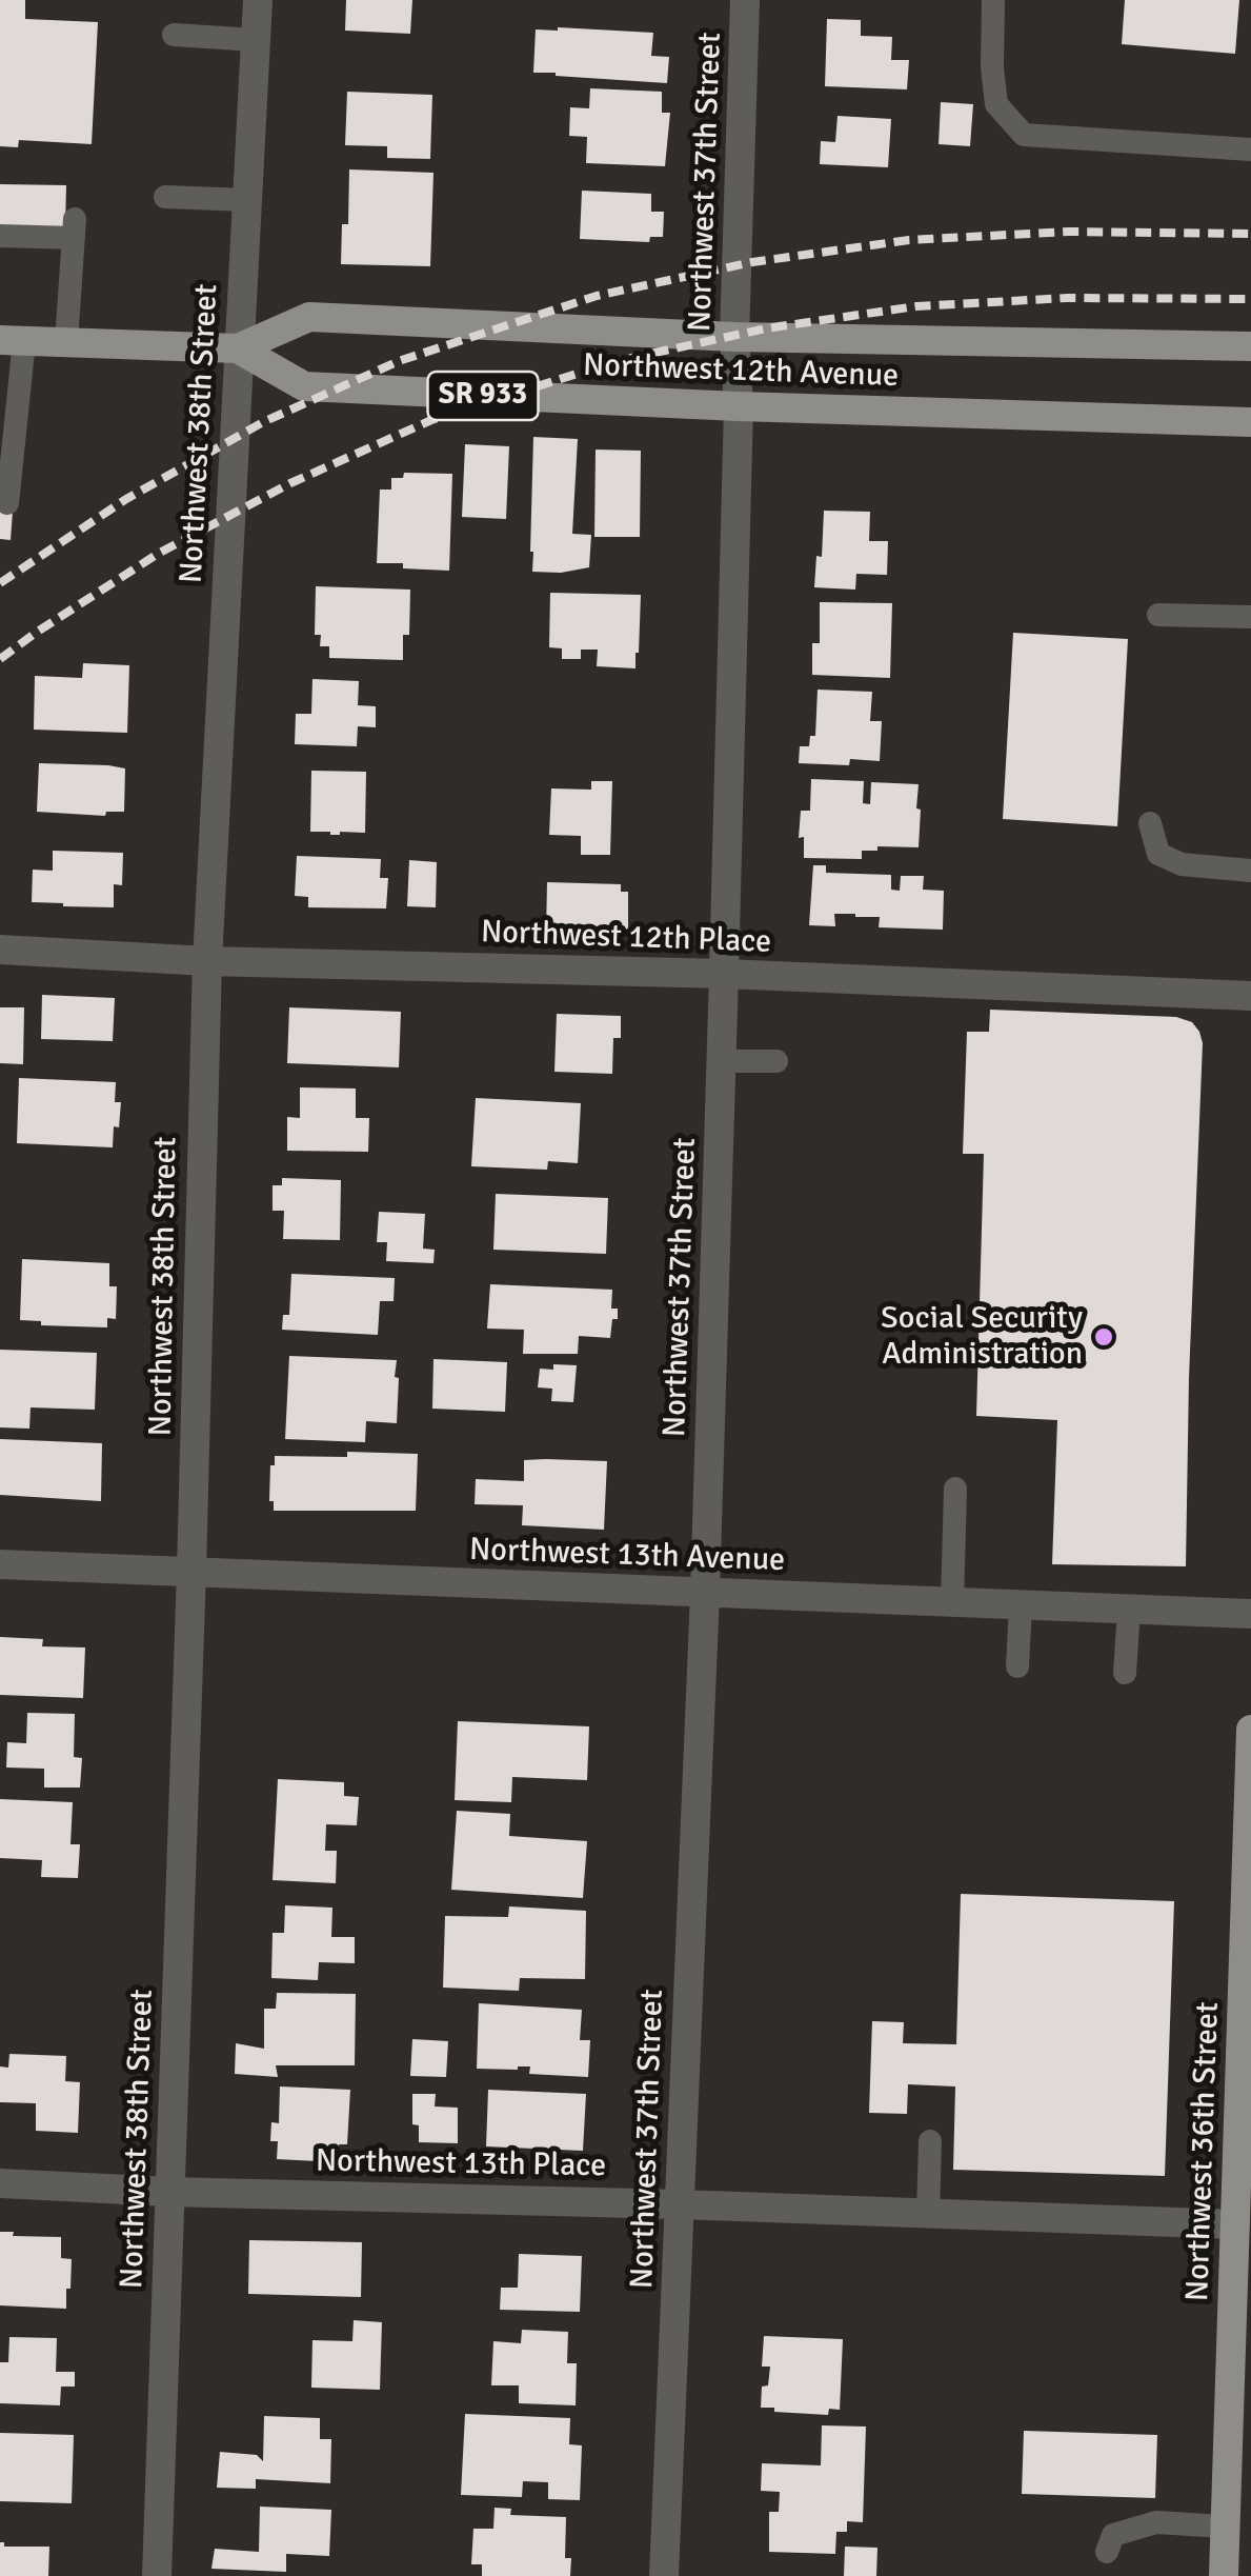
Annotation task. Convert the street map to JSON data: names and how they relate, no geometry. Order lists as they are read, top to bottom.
{
  "streets": {
    "main road": ["Northwest 12th Avenue", "SR 933", "Northwest 36th Street"],
    "street": [
      "Northwest 37th Street",
      "Northwest 38th Street",
      "Northwest 12th Place",
      "Northwest 13th Avenue",
      "Northwest 13th Place"
    ]
  },
  "crossings": [
    ["Northwest 37th Street", "Northwest 12th Avenue"],
    ["Northwest 37th Street", "Northwest 12th Place"],
    ["Northwest 37th Street", "Northwest 13th Avenue"],
    ["Northwest 37th Street", "Northwest 13th Place"],
    ["Northwest 12th Avenue", "Northwest 38th Street"],
    ["Northwest 38th Street", "Northwest 12th Place"],
    ["Northwest 38th Street", "Northwest 13th Avenue"],
    ["Northwest 38th Street", "Northwest 13th Place"],
    ["Northwest 36th Street", "Northwest 13th Place"]
  ],
  "places": ["Social Security Administration"]
}
